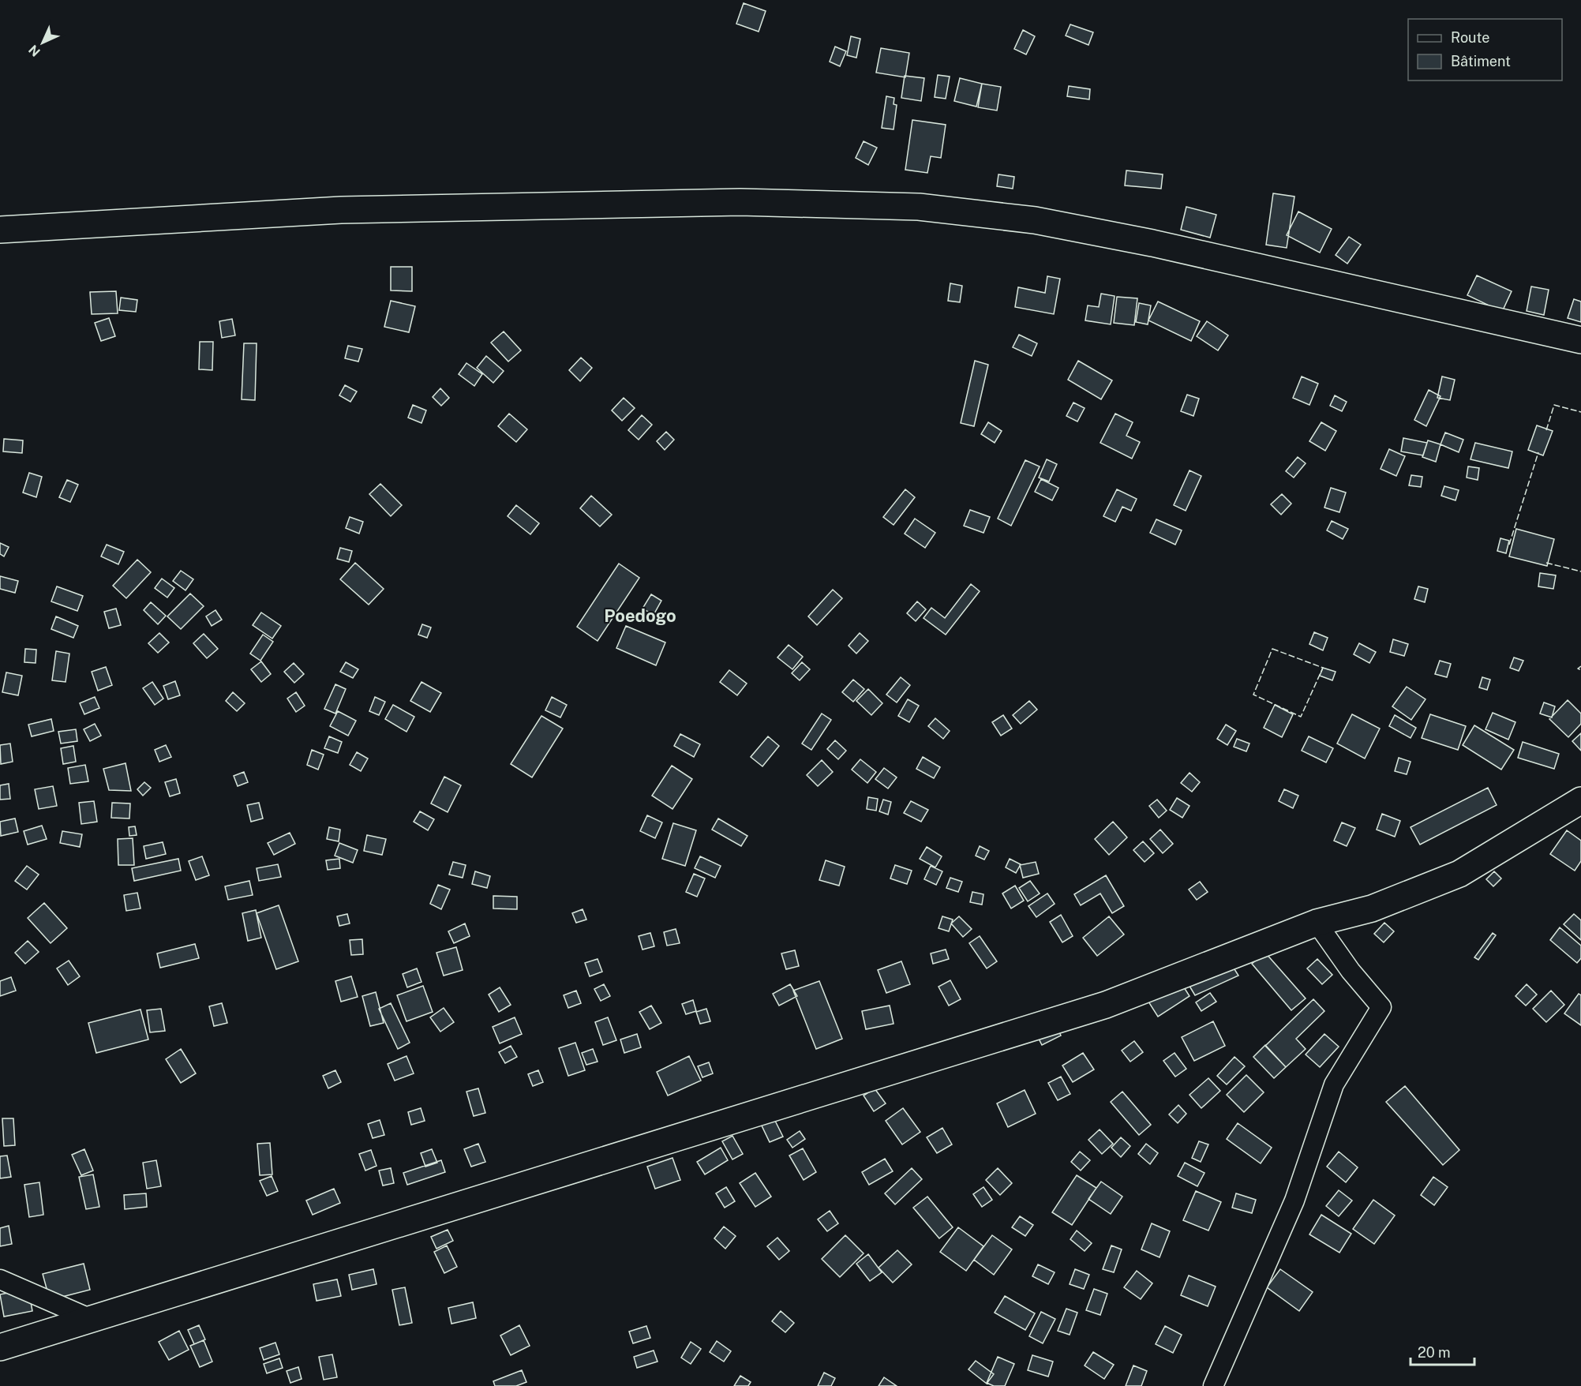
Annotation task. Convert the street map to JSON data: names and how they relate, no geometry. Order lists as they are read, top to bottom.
{
  "districts": ["Poedogo"],
  "legend": ["Route", "Bâtiment"],
  "scale_bar": "20 m",
  "north": "bottom left"
}
